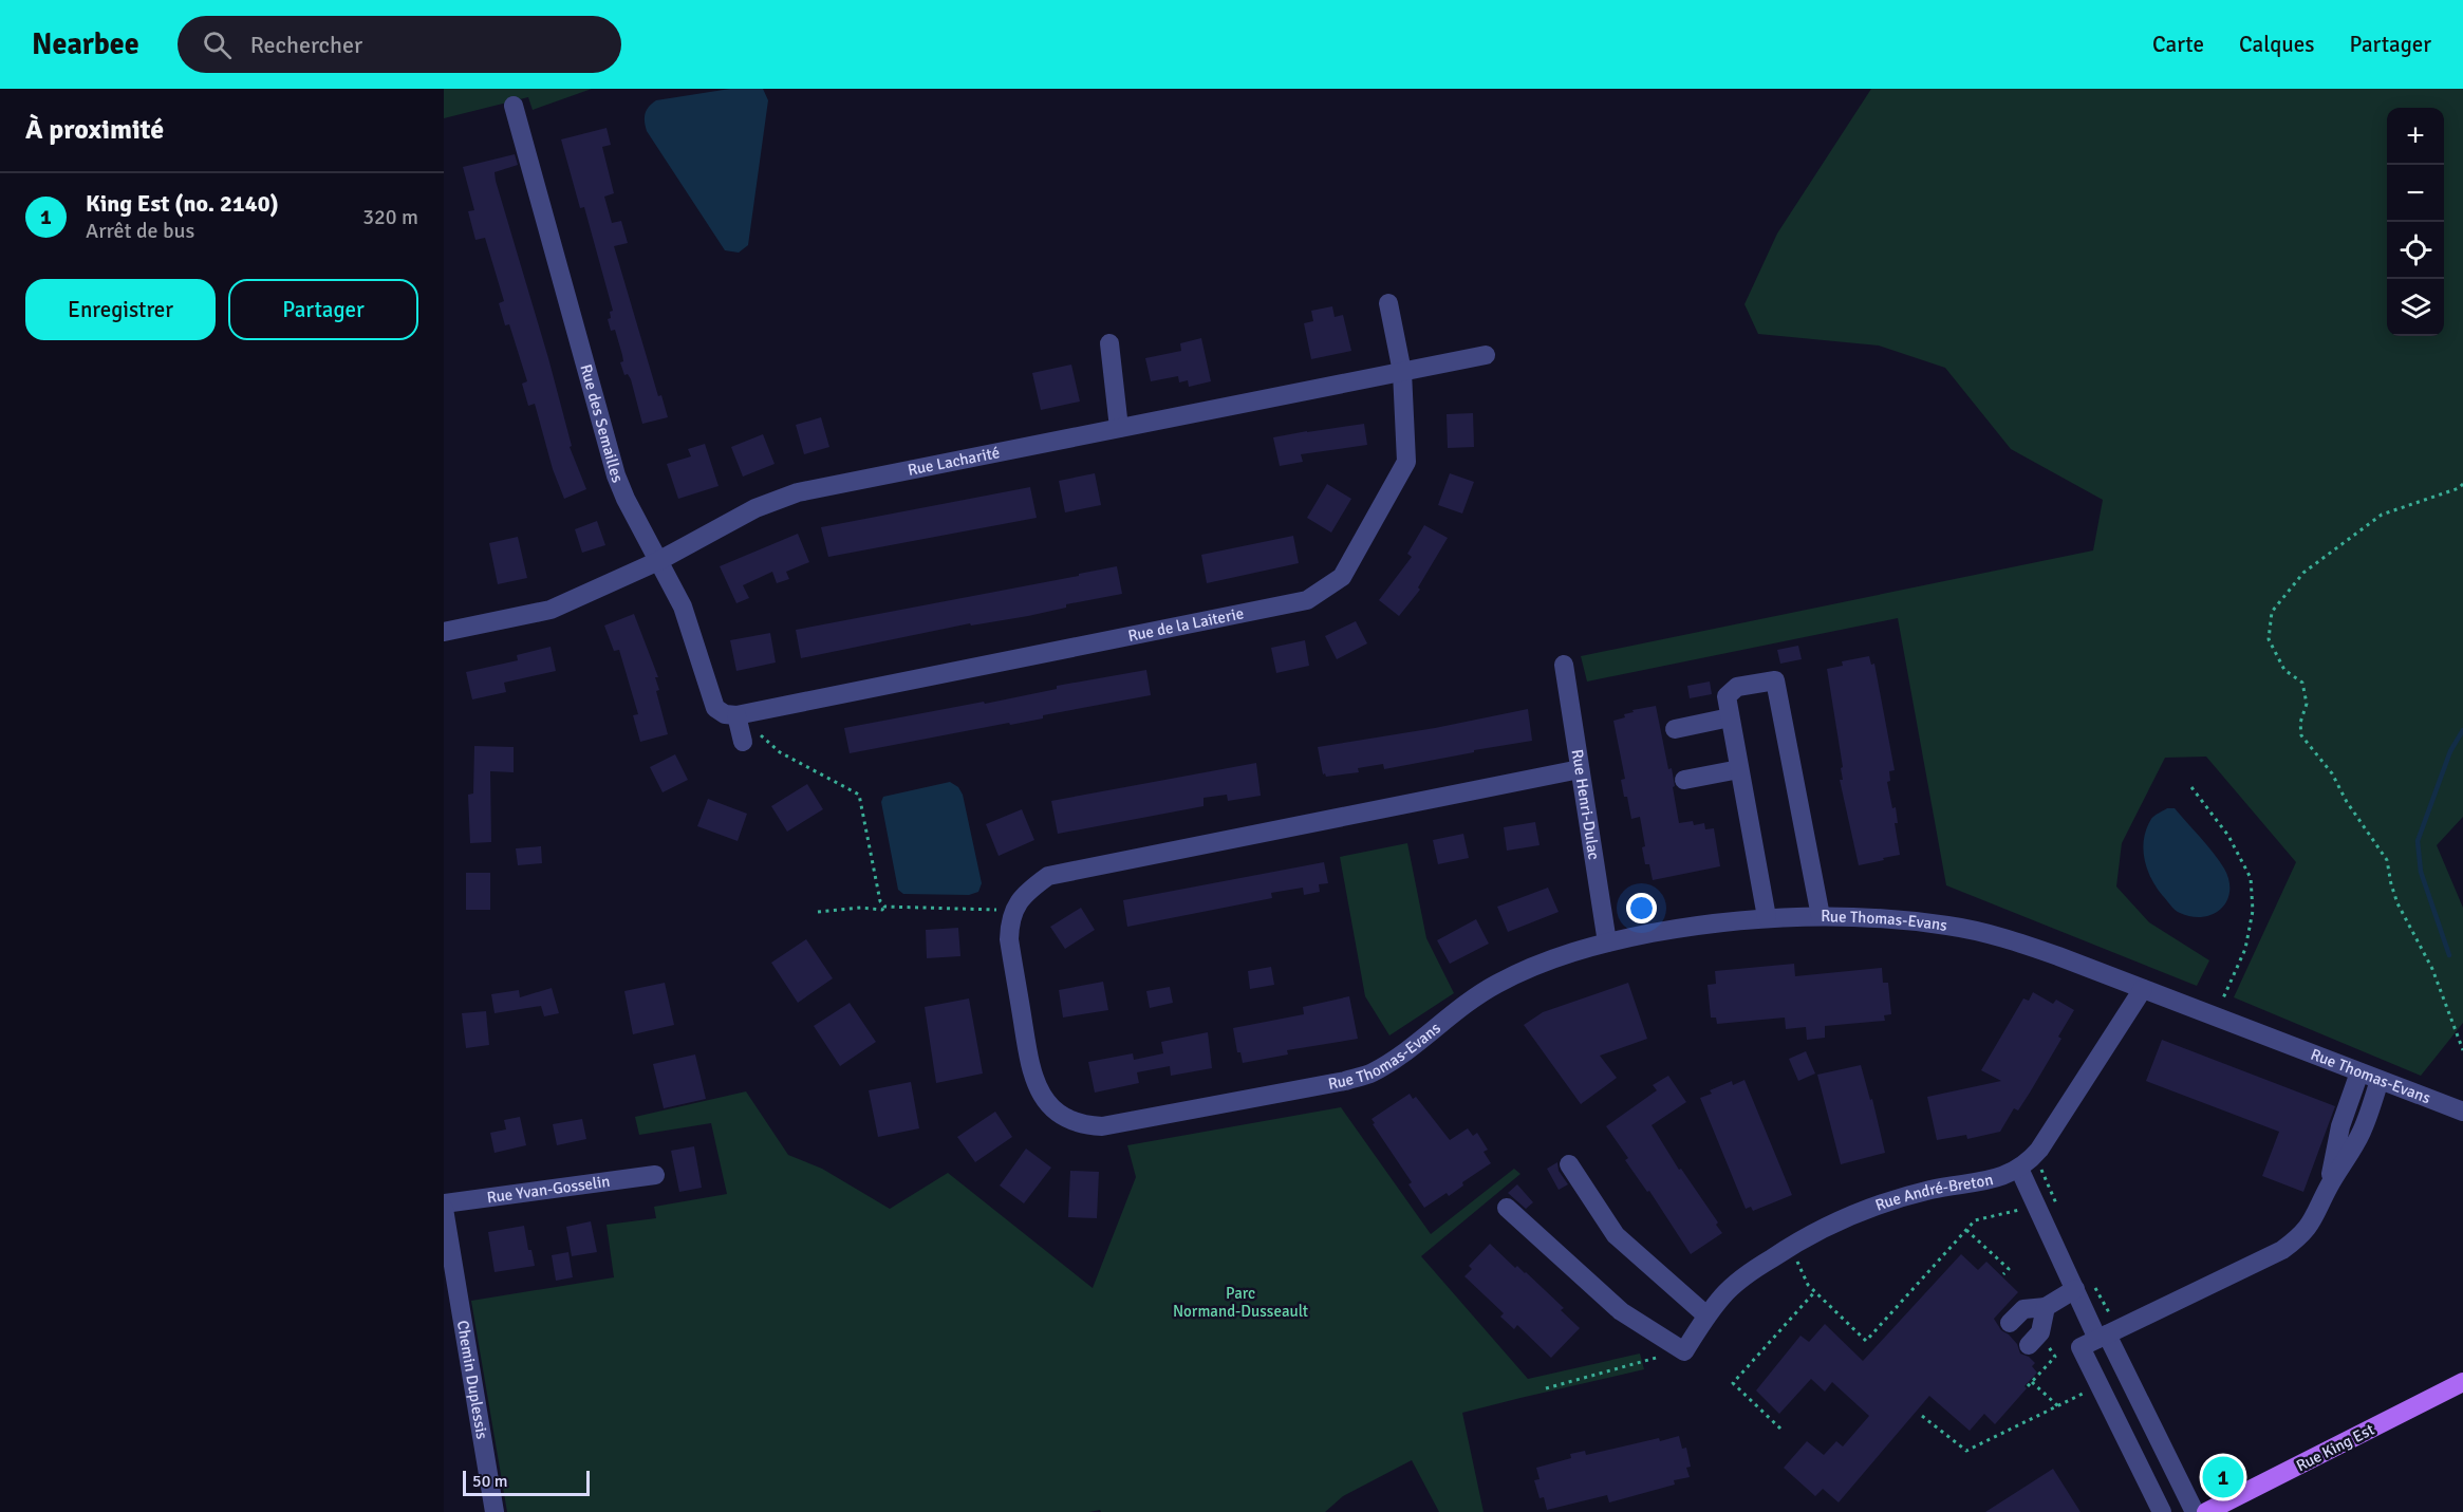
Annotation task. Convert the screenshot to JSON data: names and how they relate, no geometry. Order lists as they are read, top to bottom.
{
  "streets": {
    "main road": ["Rue King Est"],
    "street": [
      "Rue des Semailles",
      "Rue Lacharité",
      "Rue de la Laiterie",
      "Rue Henri-Dulac",
      "Rue Thomas-Evans",
      "Rue Yvan-Gosselin",
      "Rue André-Breton",
      "Chemin Duplessis"
    ]
  },
  "crossings": [
    ["Rue des Semailles", "Rue Lacharité"],
    ["Rue des Semailles", "Rue de la Laiterie"],
    ["Rue Lacharité", "Rue de la Laiterie"],
    ["Rue Henri-Dulac", "Rue Thomas-Evans"],
    ["Rue Thomas-Evans", "Rue André-Breton"]
  ],
  "parks": ["Parc Normand-Dusseault"],
  "scale_bar": "50 m",
  "page": {
    "header": "Nearbee",
    "search": "Rechercher",
    "nav": ["Carte", "Calques", "Partager"],
    "heading": "À proximité",
    "map_buttons": ["+", "−"],
    "list": [
      {
        "mark": "1",
        "name": "King Est (no. 2140)",
        "note": "Arrêt de bus",
        "value": "320 m"
      }
    ],
    "buttons": ["Enregistrer", "Partager"],
    "pins": "1",
    "scale": "50 m"
  }
}
